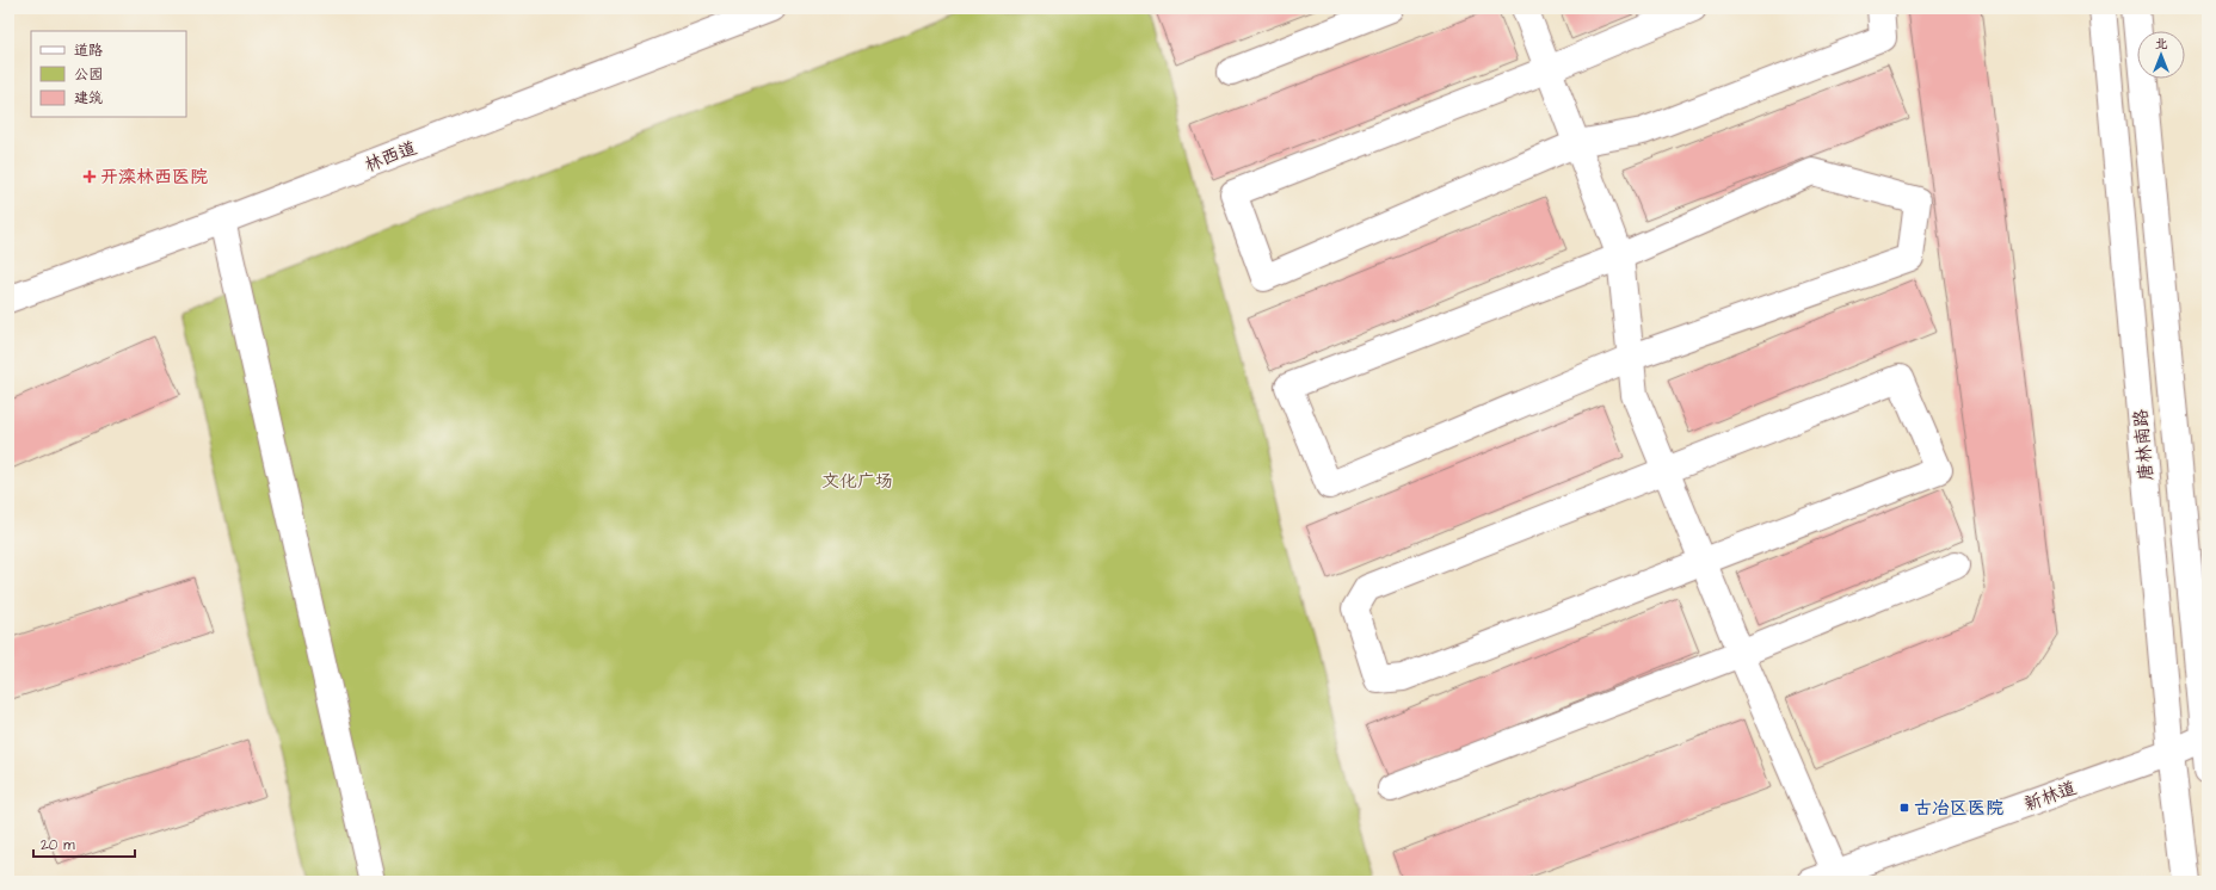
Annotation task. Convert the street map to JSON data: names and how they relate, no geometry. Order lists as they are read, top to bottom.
{
  "streets": {
    "main road": ["林西道", "唐林南路", "新林道"]
  },
  "crossings": [
    ["唐林南路", "新林道"]
  ],
  "parks": ["文化广场"],
  "places": {
    "health": ["开滦林西医院"],
    "transit": ["古冶区医院"]
  },
  "legend": ["道路", "公园", "建筑"],
  "scale_bar": "20 m",
  "north": "top"
}
